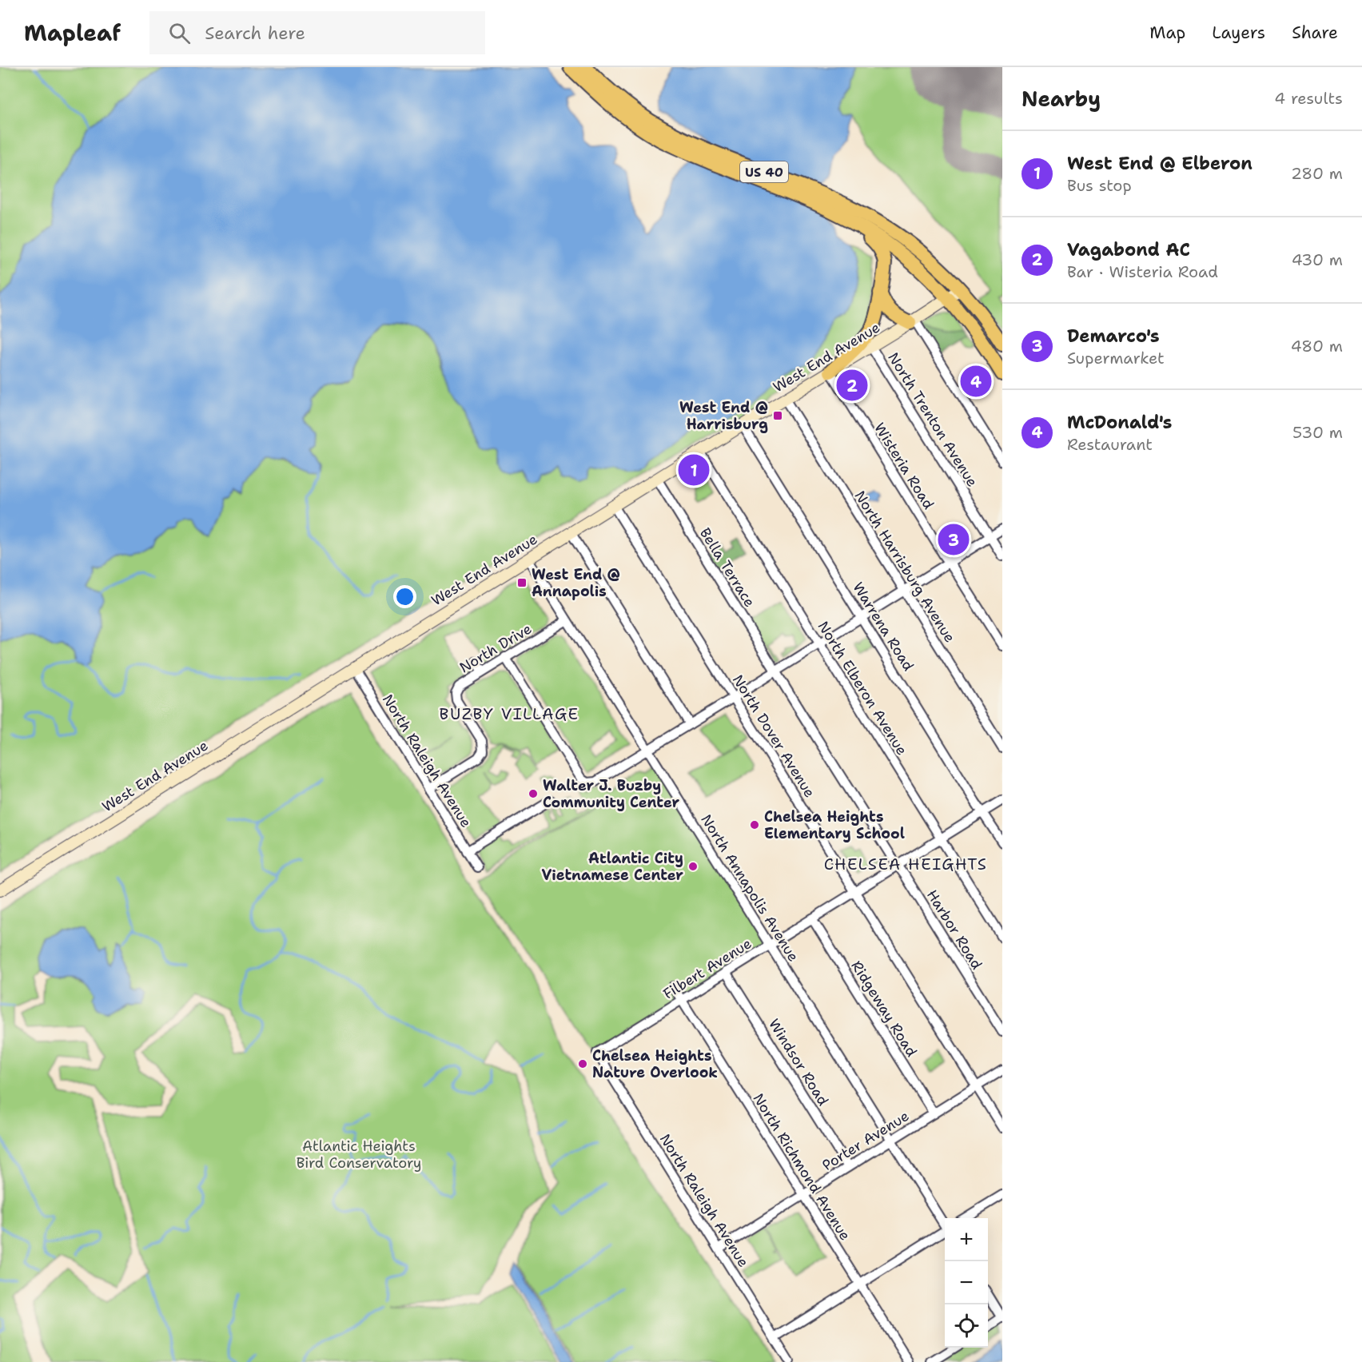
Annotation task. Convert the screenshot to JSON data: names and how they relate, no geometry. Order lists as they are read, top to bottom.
{
  "streets": {
    "highway": ["US 40"],
    "main road": ["West End Avenue"],
    "street": [
      "North Trenton Avenue",
      "Wisteria Road",
      "North Harrisburg Avenue",
      "Bella Terrace",
      "Warrena Road",
      "North Drive",
      "North Elberon Avenue",
      "North Dover Avenue",
      "North Raleigh Avenue",
      "North Annapolis Avenue",
      "Harbor Road",
      "Filbert Avenue",
      "Ridgeway Road",
      "Windsor Road",
      "Porter Avenue",
      "North Richmond Avenue"
    ]
  },
  "crossings": [
    ["US 40", "West End Avenue"],
    ["West End Avenue", "North Trenton Avenue"],
    ["West End Avenue", "Wisteria Road"],
    ["West End Avenue", "North Harrisburg Avenue"],
    ["West End Avenue", "Bella Terrace"],
    ["West End Avenue", "Warrena Road"],
    ["West End Avenue", "North Elberon Avenue"],
    ["West End Avenue", "North Dover Avenue"],
    ["West End Avenue", "North Raleigh Avenue"],
    ["West End Avenue", "North Annapolis Avenue"],
    ["Bella Terrace", "Harbor Road"],
    ["Warrena Road", "Filbert Avenue"],
    ["North Drive", "North Raleigh Avenue"],
    ["North Drive", "North Annapolis Avenue"],
    ["North Elberon Avenue", "Filbert Avenue"],
    ["North Dover Avenue", "Filbert Avenue"],
    ["North Dover Avenue", "Porter Avenue"],
    ["North Raleigh Avenue", "Filbert Avenue"],
    ["North Raleigh Avenue", "Porter Avenue"],
    ["North Annapolis Avenue", "Filbert Avenue"],
    ["North Annapolis Avenue", "Porter Avenue"],
    ["Harbor Road", "Filbert Avenue"],
    ["Filbert Avenue", "Ridgeway Road"],
    ["Filbert Avenue", "Windsor Road"],
    ["Filbert Avenue", "North Richmond Avenue"],
    ["Ridgeway Road", "Porter Avenue"],
    ["Windsor Road", "Porter Avenue"],
    ["Porter Avenue", "North Richmond Avenue"]
  ],
  "districts": ["BUZBY VILLAGE", "CHELSEA HEIGHTS"],
  "parks": ["Atlantic Heights Bird Conservatory"],
  "places": {
    "transit": ["West End @ Harrisburg", "West End @ Annapolis"],
    "other": [
      "Walter J. Buzby Community Center",
      "Chelsea Heights Elementary School",
      "Atlantic City Vietnamese Center",
      "Chelsea Heights Nature Overlook"
    ]
  },
  "page": {
    "header": "Mapleaf",
    "search": "Search here",
    "nav": ["Map", "Layers", "Share"],
    "heading": ["Nearby", "4 results"],
    "list": [
      {
        "mark": "1",
        "name": "West End @ Elberon",
        "note": "Bus stop",
        "value": "280 m"
      },
      {
        "mark": "2",
        "name": "Vagabond AC",
        "note": "Bar · Wisteria Road",
        "value": "430 m"
      },
      {
        "mark": "3",
        "name": "Demarco's",
        "note": "Supermarket",
        "value": "480 m"
      },
      {
        "mark": "4",
        "name": "McDonald's",
        "note": "Restaurant",
        "value": "530 m"
      }
    ],
    "pins": [
      "4",
      "2",
      "1",
      "3"
    ],
    "map_buttons": ["+", "−"]
  }
}
